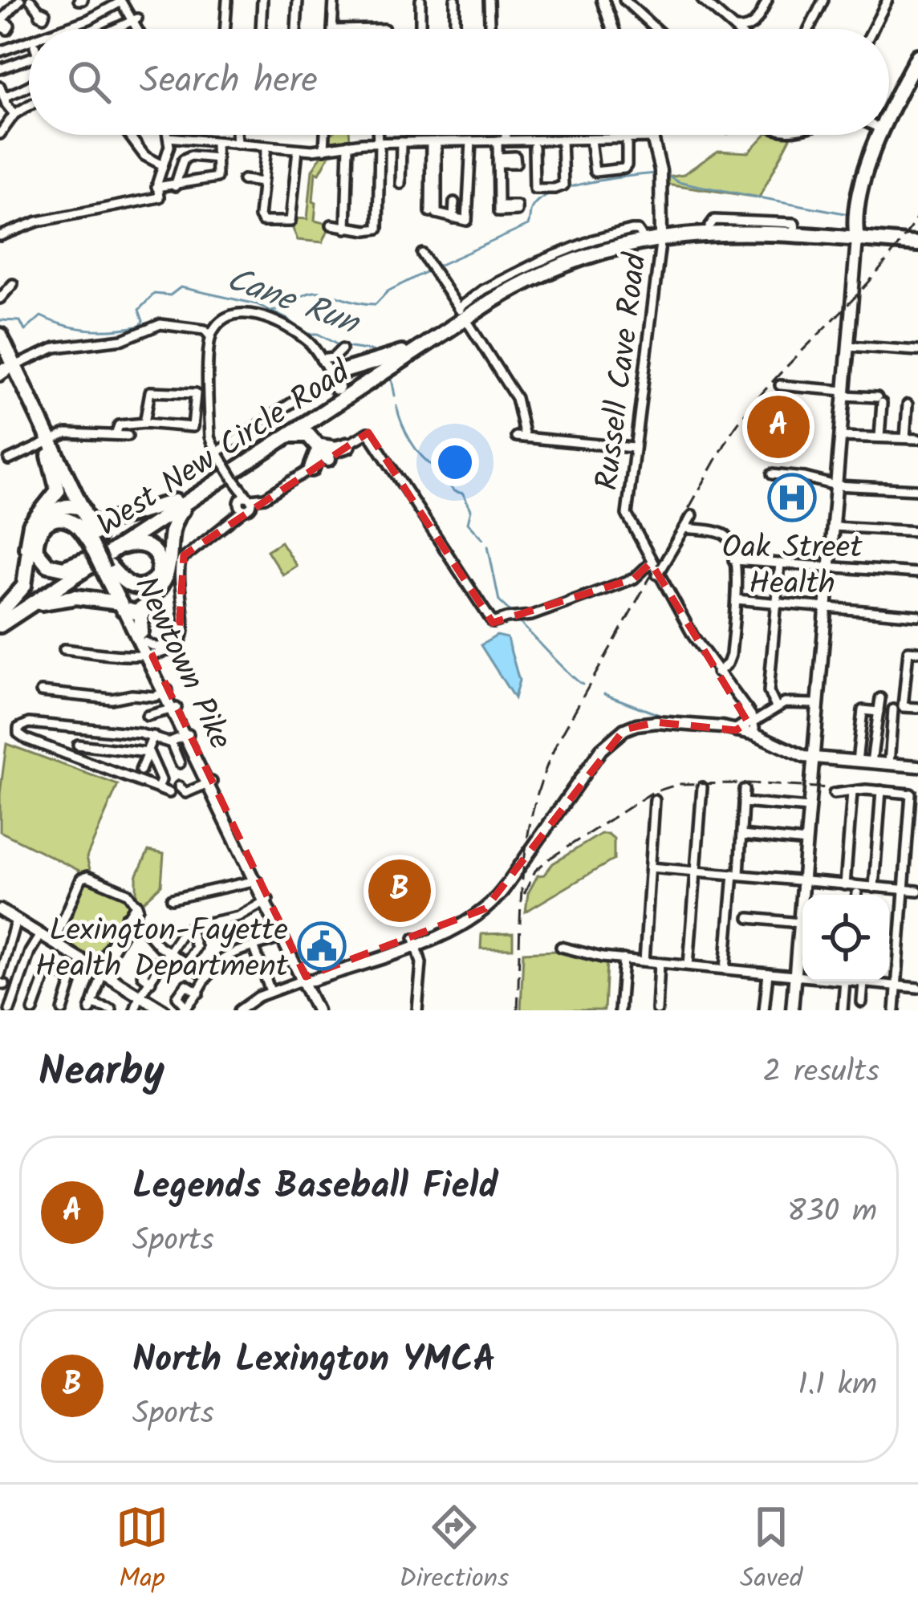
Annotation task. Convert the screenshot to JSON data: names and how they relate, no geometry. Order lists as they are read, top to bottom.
{
  "streets": {
    "highway": ["West New Circle Road", "Newtown Pike"],
    "main road": ["Russell Cave Road"]
  },
  "crossings": [
    ["Russell Cave Road", "West New Circle Road"],
    ["West New Circle Road", "Newtown Pike"]
  ],
  "water": ["Cane Run"],
  "places": {
    "hospital": ["Oak Street Health"],
    "public building": ["Lexington-Fayette Health Department"]
  },
  "page": {
    "search": "Search here",
    "pins": ["A", "B"],
    "heading": ["Nearby", "2 results"],
    "list": [
      {
        "mark": "A",
        "name": "Legends Baseball Field",
        "note": "Sports",
        "value": "830 m"
      },
      {
        "mark": "B",
        "name": "North Lexington YMCA",
        "note": "Sports",
        "value": "1.1 km"
      }
    ],
    "nav": ["Map", "Directions", "Saved"]
  }
}
